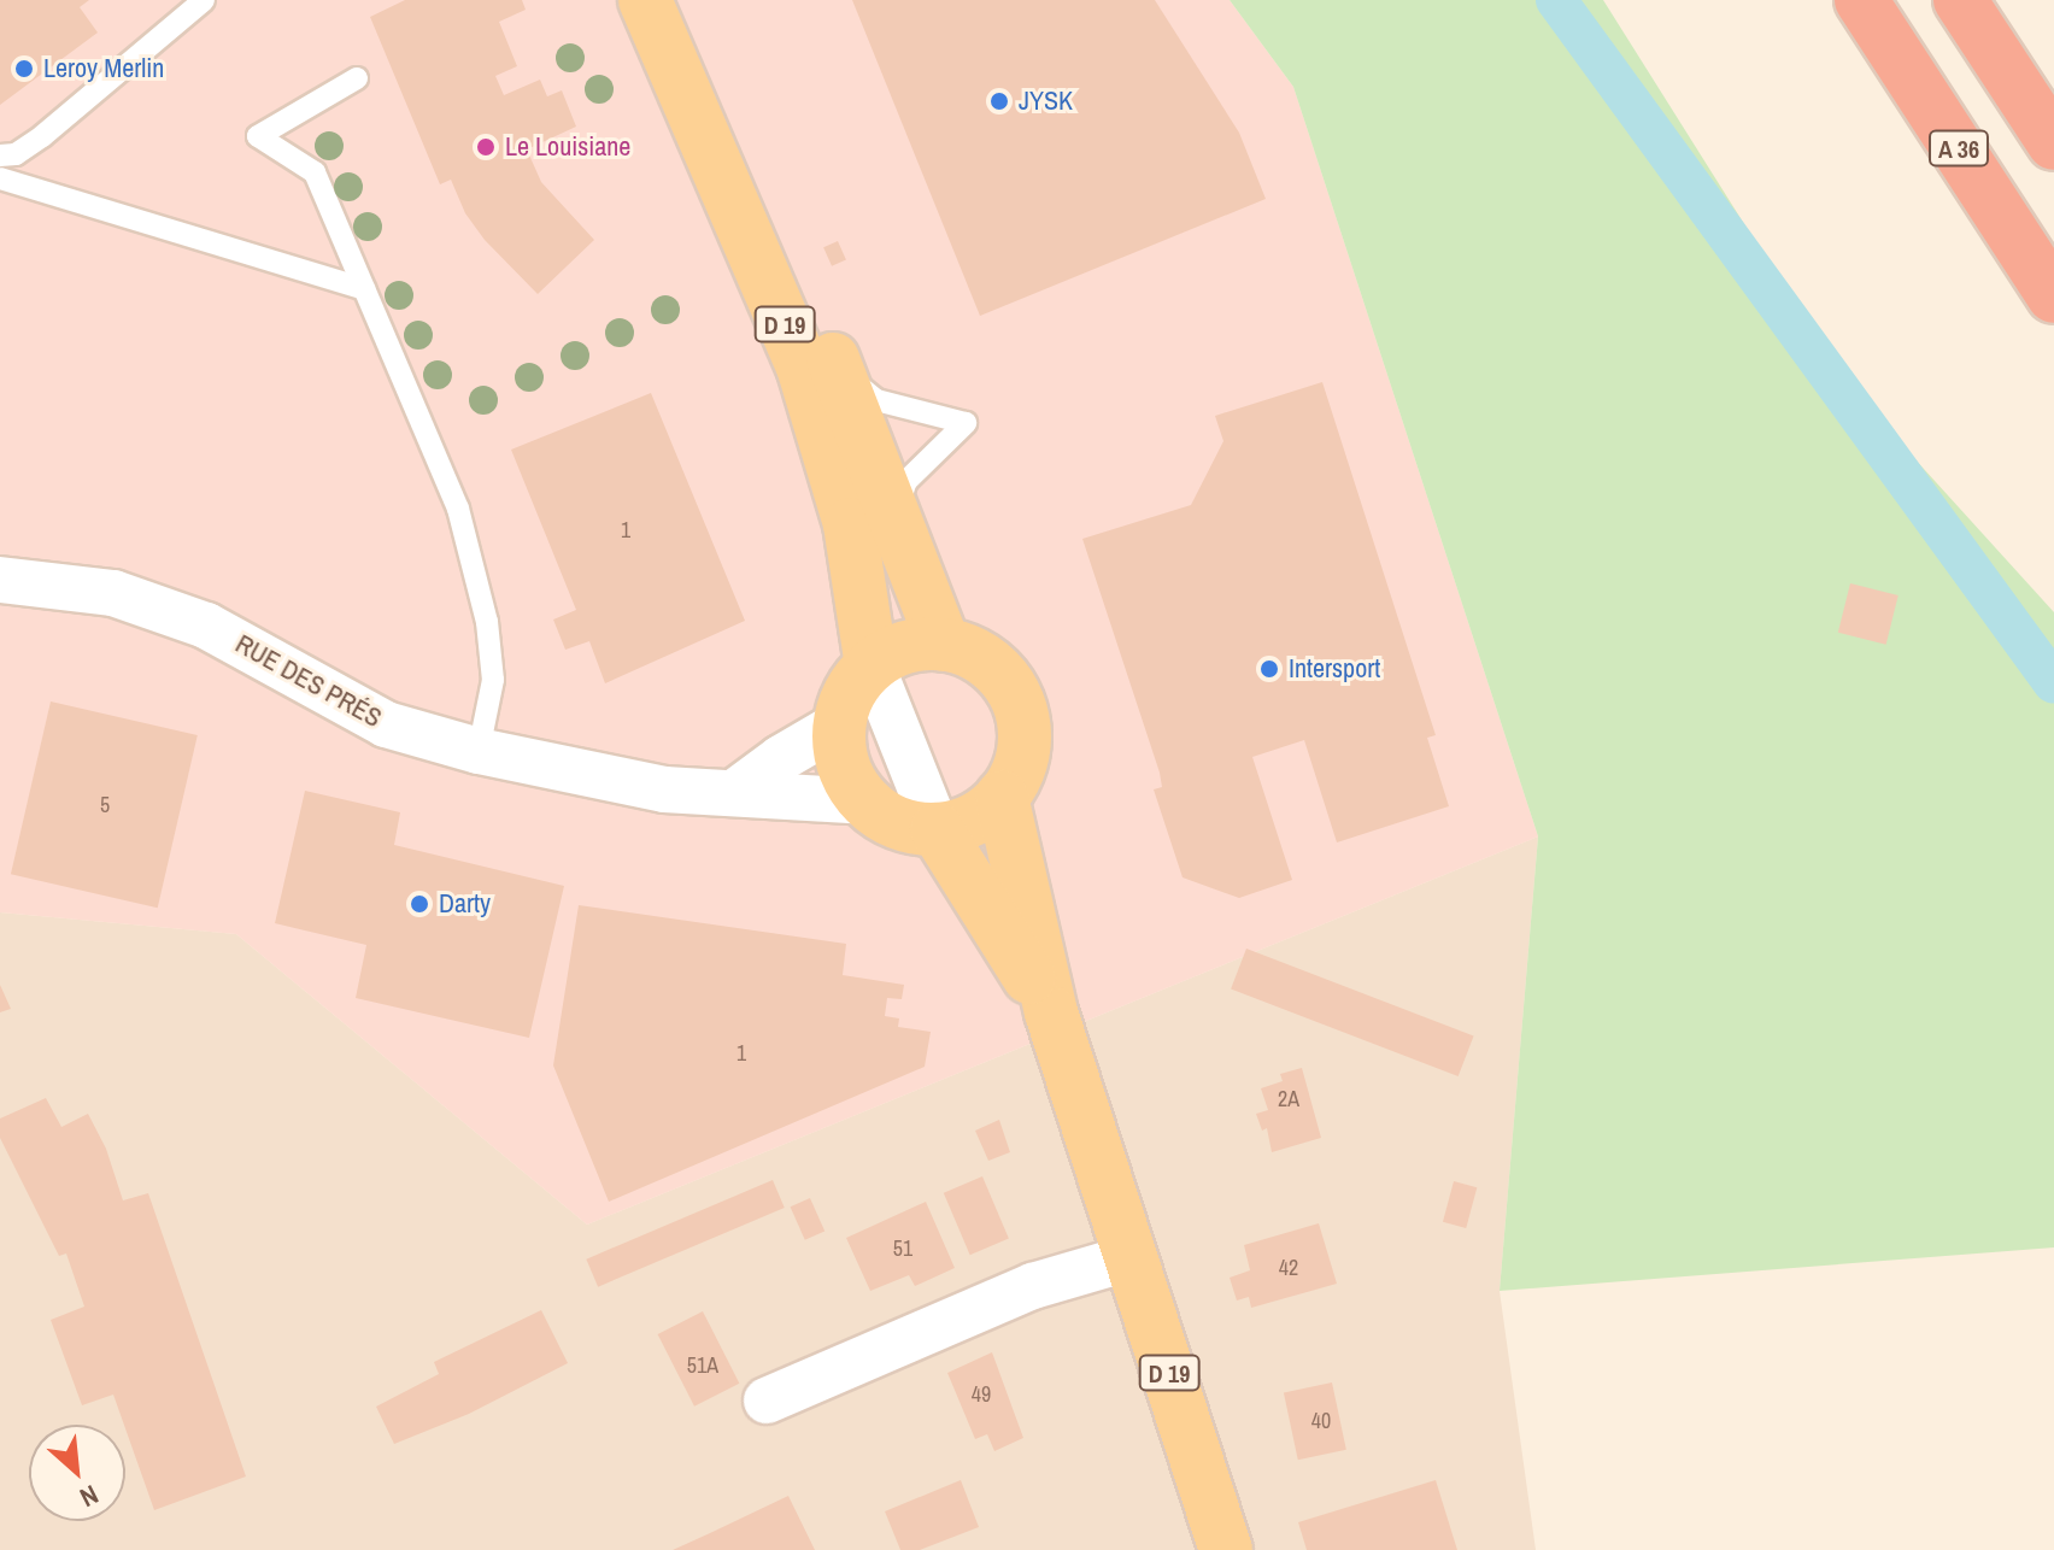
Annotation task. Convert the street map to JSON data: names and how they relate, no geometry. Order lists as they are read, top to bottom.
{
  "streets": {
    "highway": ["A 36"],
    "main road": ["D 19"],
    "street": ["RUE DES PRÉS"]
  },
  "places": [
    "Leroy Merlin",
    "JYSK",
    "Le Louisiane",
    "Intersport",
    "Darty"
  ],
  "house_numbers": [
    "1",
    "5",
    "1",
    "2A",
    "51",
    "42",
    "51A",
    "49",
    "40"
  ],
  "north": "bottom right"
}
